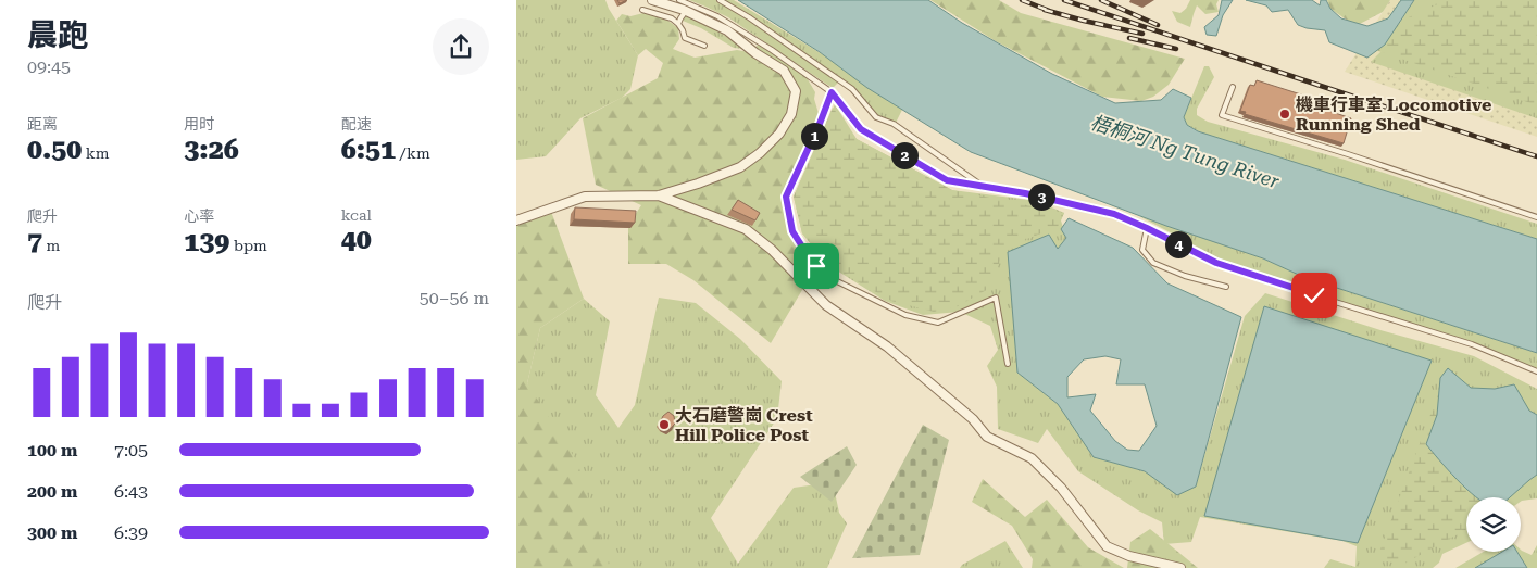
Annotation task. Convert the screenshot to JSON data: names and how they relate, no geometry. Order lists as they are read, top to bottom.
{
  "water": ["梧桐河 Ng Tung River"],
  "places": ["機車行車室 Locomotive Running Shed", "大石磨警崗 Crest Hill Police Post"],
  "page": {
    "heading": ["晨跑", "09:45"],
    "stats": [
      ["距离", "0.50 km"],
      ["用时", "3:26"],
      ["配速", "6:51 /km"],
      ["爬升", "7 m"],
      ["心率", "139 bpm"],
      ["kcal", "40"]
    ],
    "pins": [
      "1",
      "2",
      "3",
      "4"
    ],
    "chart": ["爬升", "50–56 m"],
    "list": [
      {
        "name": "100 m",
        "note": "7:05"
      },
      {
        "name": "200 m",
        "note": "6:43"
      },
      {
        "name": "300 m",
        "note": "6:39"
      }
    ]
  }
}
